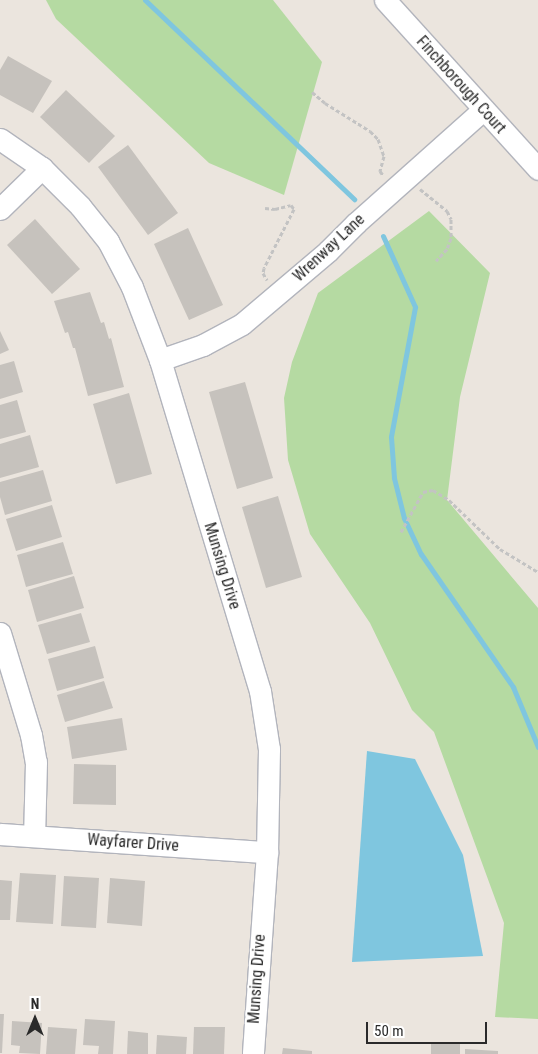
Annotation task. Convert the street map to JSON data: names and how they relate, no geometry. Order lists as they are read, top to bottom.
{
  "streets": {
    "street": [
      "Finchborough Court",
      "Wrenway Lane",
      "Munsing Drive",
      "Wayfarer Drive"
    ]
  },
  "crossings": [
    ["Finchborough Court", "Wrenway Lane"],
    ["Wrenway Lane", "Munsing Drive"],
    ["Munsing Drive", "Wayfarer Drive"]
  ],
  "scale_bar": "50 m",
  "north": "top"
}
